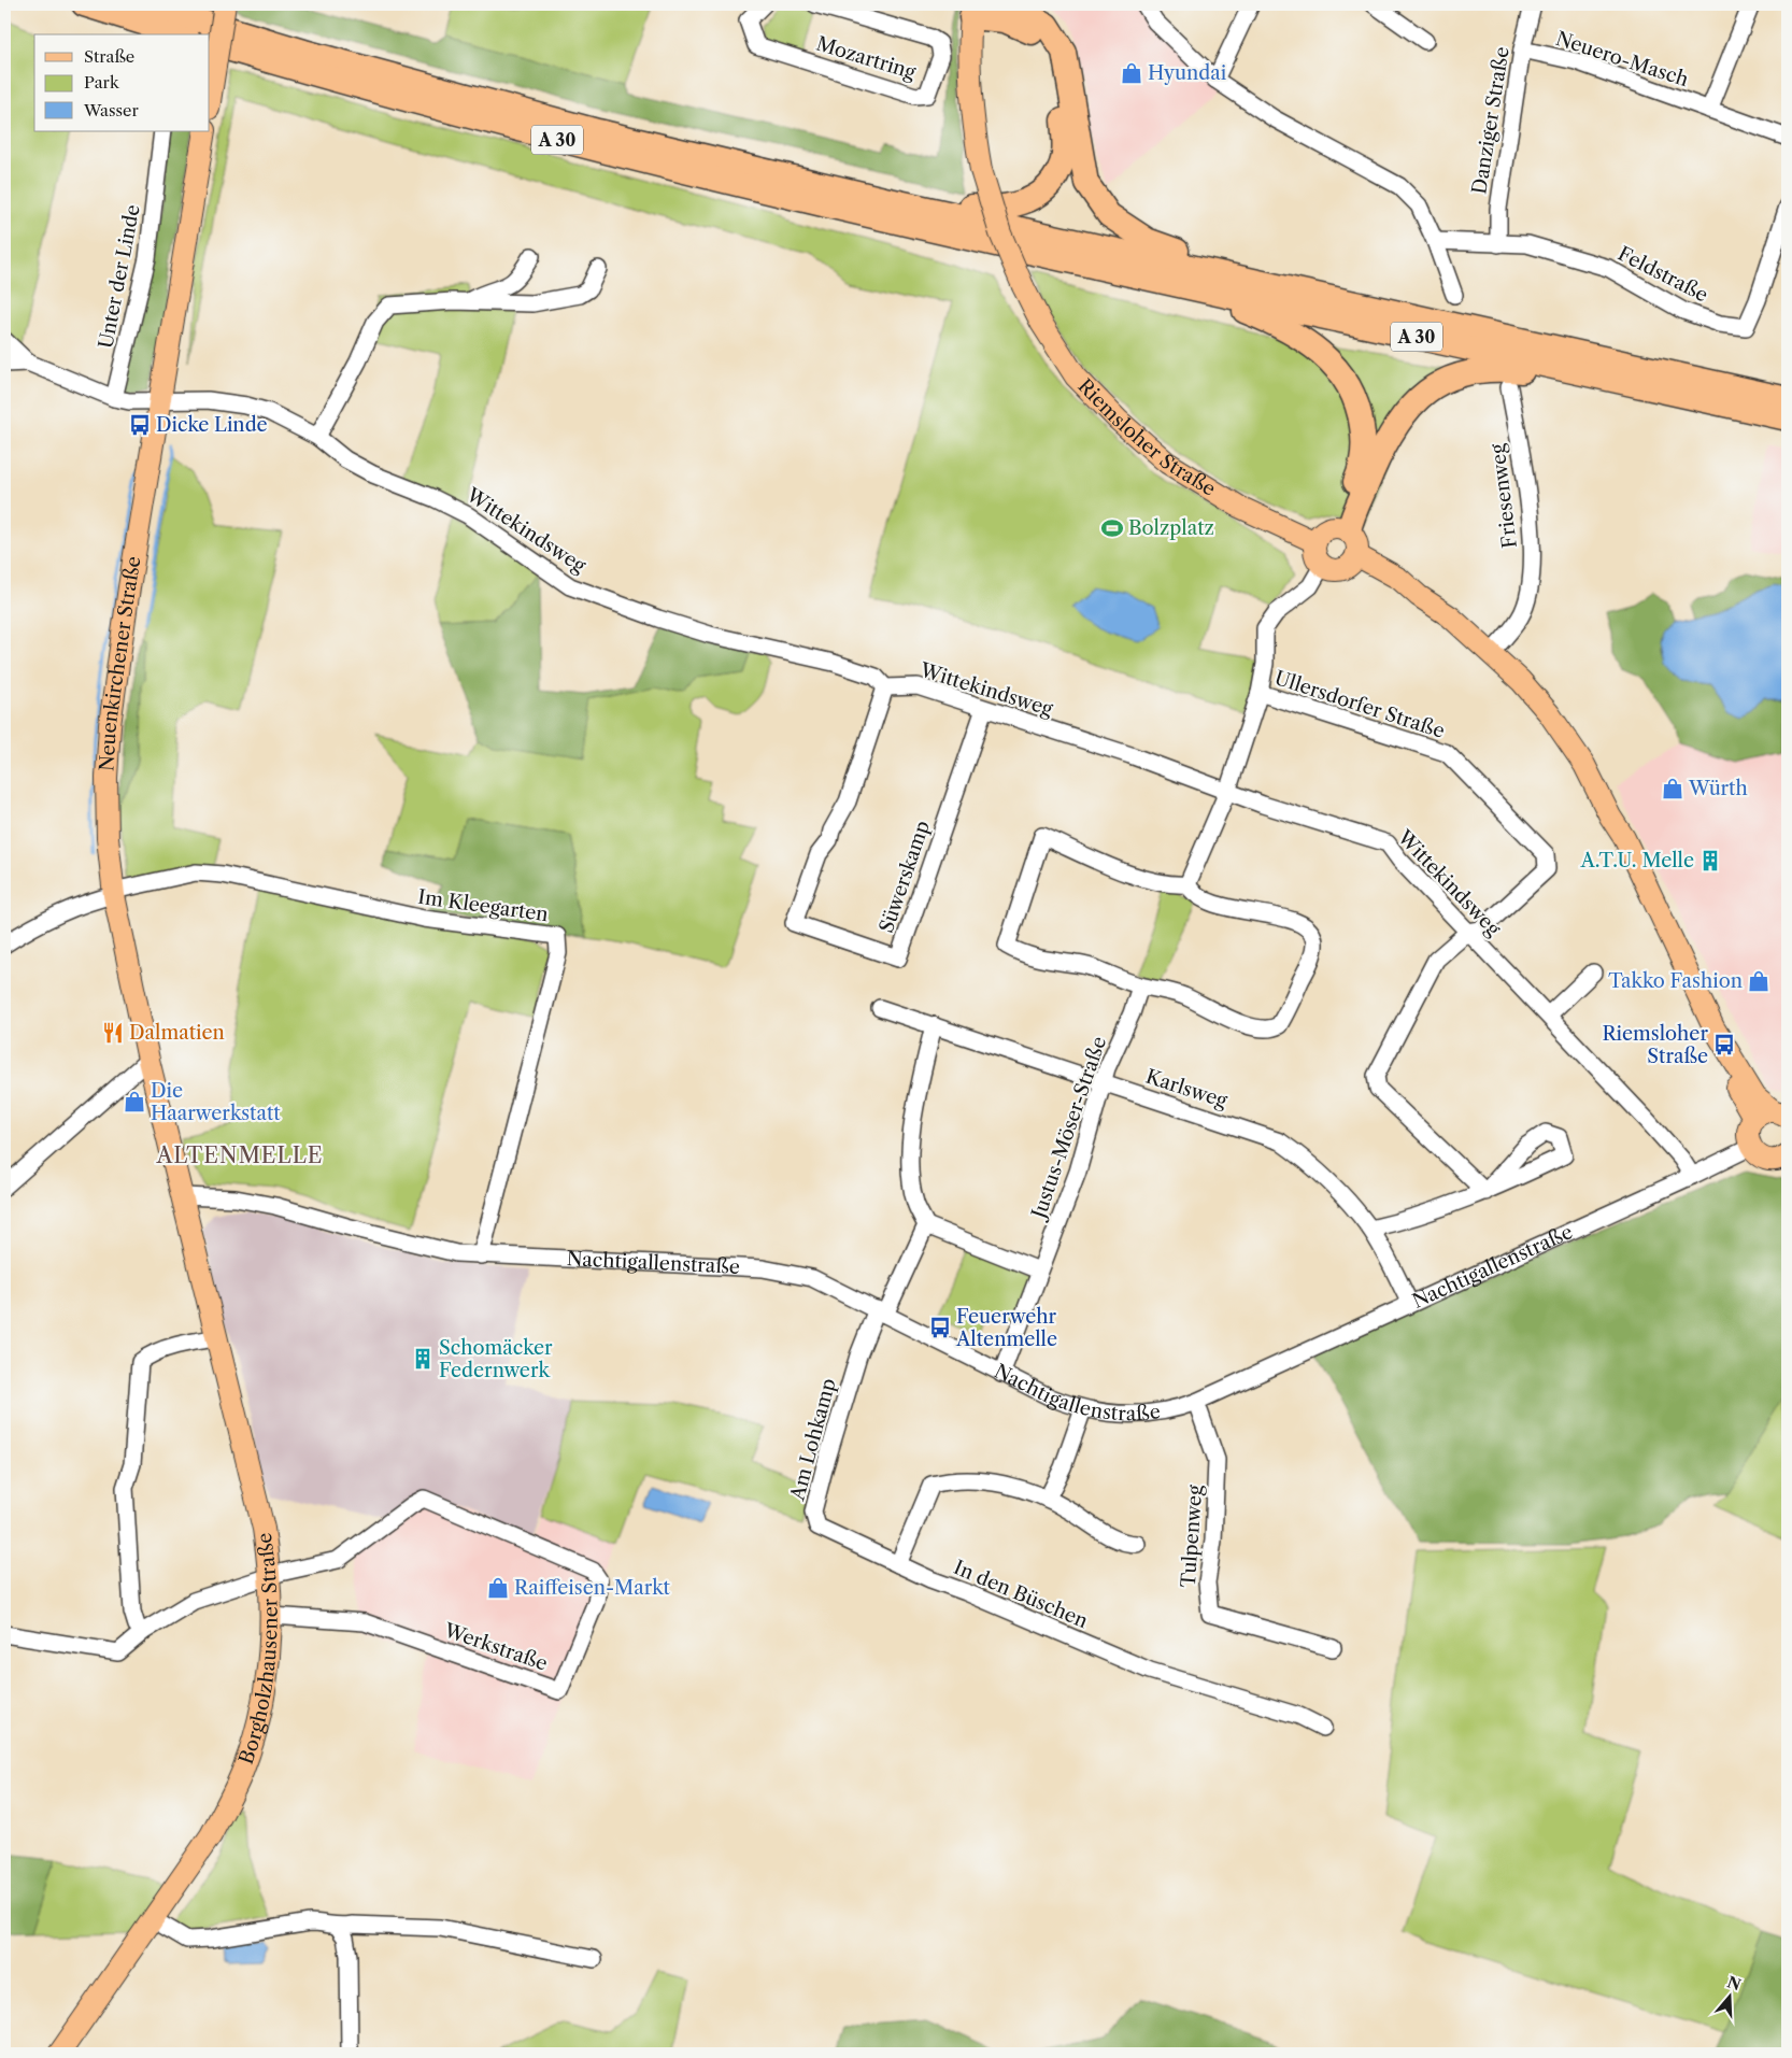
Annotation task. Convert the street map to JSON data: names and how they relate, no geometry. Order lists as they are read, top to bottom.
{
  "streets": {
    "highway": ["A 30"],
    "main road": ["Riemsloher Straße", "Neuenkirchener Straße", "Borgholzhausener Straße"],
    "street": [
      "Mozartring",
      "Neuero-Masch",
      "Danziger Straße",
      "Feldstraße",
      "Unter der Linde",
      "Friesenweg",
      "Wittekindsweg",
      "Ullersdorfer Straße",
      "Süwerskamp",
      "Im Kleegarten",
      "Karlsweg",
      "Justus-Möser-Straße",
      "Nachtigallenstraße",
      "Am Lohkamp",
      "Tulpenweg",
      "In den Büschen",
      "Werkstraße"
    ]
  },
  "crossings": [
    ["Neuero-Masch", "Danziger Straße"],
    ["Danziger Straße", "Feldstraße"],
    ["Unter der Linde", "Wittekindsweg"],
    ["Wittekindsweg", "Neuenkirchener Straße"],
    ["Wittekindsweg", "Ullersdorfer Straße"],
    ["Wittekindsweg", "Süwerskamp"],
    ["Wittekindsweg", "Nachtigallenstraße"],
    ["Neuenkirchener Straße", "Im Kleegarten"],
    ["Neuenkirchener Straße", "Nachtigallenstraße"],
    ["Neuenkirchener Straße", "Borgholzhausener Straße"],
    ["Im Kleegarten", "Nachtigallenstraße"],
    ["Karlsweg", "Justus-Möser-Straße"],
    ["Karlsweg", "Nachtigallenstraße"],
    ["Justus-Möser-Straße", "Nachtigallenstraße"],
    ["Nachtigallenstraße", "Am Lohkamp"],
    ["Nachtigallenstraße", "Tulpenweg"],
    ["Nachtigallenstraße", "Borgholzhausener Straße"],
    ["Am Lohkamp", "In den Büschen"],
    ["Werkstraße", "Borgholzhausener Straße"]
  ],
  "districts": ["ALTENMELLE"],
  "places": {
    "shop": [
      "Hyundai",
      "Würth",
      "Takko Fashion",
      "Die Haarwerkstatt",
      "Raiffeisen-Markt"
    ],
    "bus stop": ["Dicke Linde", "Riemsloher Straße", "Feuerwehr Altenmelle"],
    "sports": ["Bolzplatz"],
    "building": ["A.T.U. Melle", "Schomäcker Federnwerk"],
    "restaurant": ["Dalmatien"]
  },
  "legend": ["Straße", "Park", "Wasser"],
  "north": "top"
}
